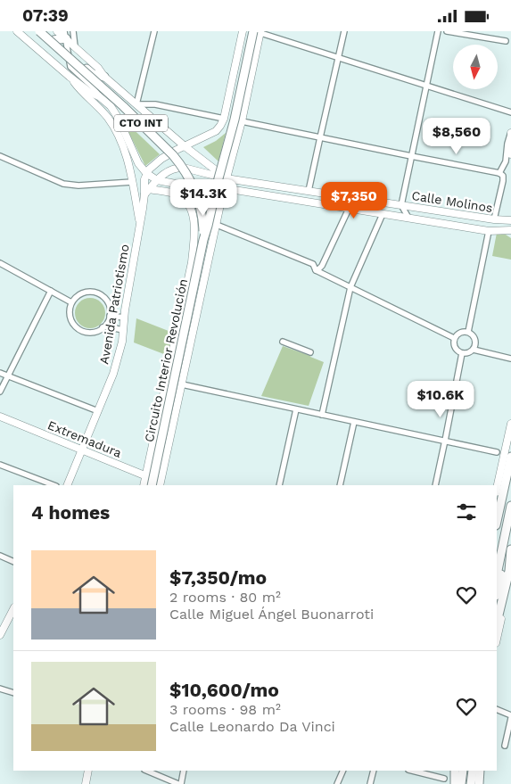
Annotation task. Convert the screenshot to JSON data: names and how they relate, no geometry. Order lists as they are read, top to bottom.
{
  "streets": {
    "highway": ["CTO INT", "Circuito Interior Revolución"],
    "main road": ["Calle Molinos", "Avenida Patriotismo", "Extremadura"]
  },
  "crossings": [
    ["CTO INT", "Calle Molinos"],
    ["CTO INT", "Avenida Patriotismo"],
    ["CTO INT", "Circuito Interior Revolución"],
    ["Calle Molinos", "Avenida Patriotismo"],
    ["Avenida Patriotismo", "Extremadura"]
  ],
  "north": "bottom",
  "page": {
    "status": "07:39",
    "price": [
      "$8,560",
      "$14.3K",
      "$7,350",
      "$10.6K"
    ],
    "heading": "4 homes",
    "list": [
      {
        "name": "$7,350/mo",
        "note": "2 rooms · 80 m² · Calle Miguel Ángel Buonarroti"
      },
      {
        "name": "$10,600/mo",
        "note": "3 rooms · 98 m² · Calle Leonardo Da Vinci"
      }
    ]
  }
}
